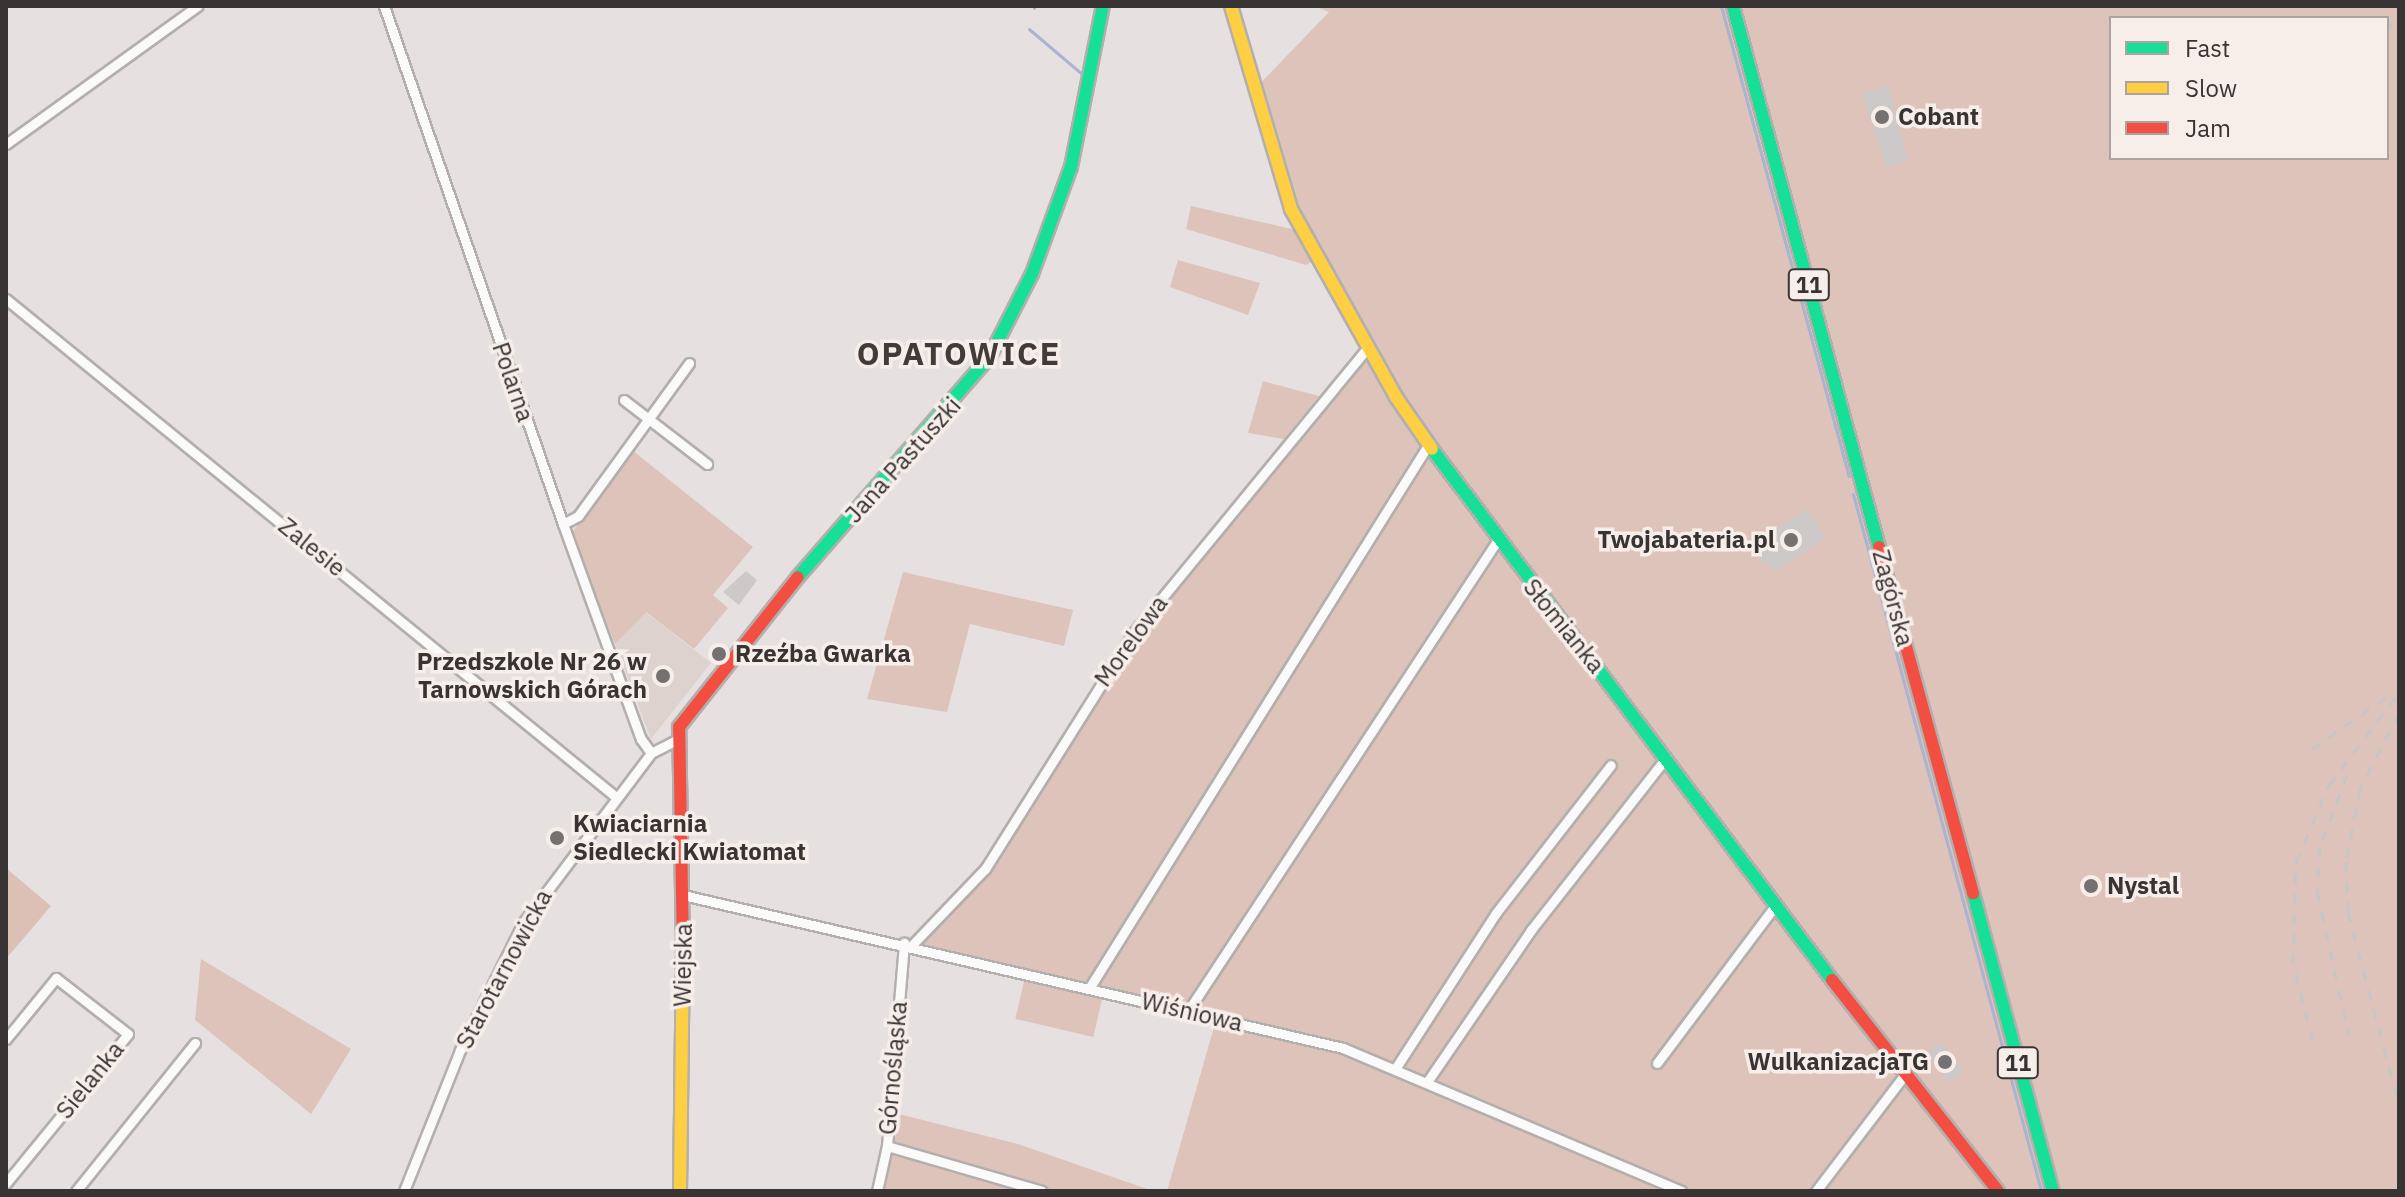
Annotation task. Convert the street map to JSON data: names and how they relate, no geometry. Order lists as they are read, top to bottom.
{
  "streets": {
    "main road": [
      "11",
      "Jana Pastuszki",
      "Zagórska",
      "Słomianka",
      "Wiejska"
    ],
    "street": [
      "Polarna",
      "Zalesie",
      "Morelowa",
      "Starotarnowicka",
      "Wiśniowa",
      "Górnośląska",
      "Sielanka"
    ]
  },
  "crossings": [
    ["Polarna", "Starotarnowicka"],
    ["Jana Pastuszki", "Wiejska"],
    ["Jana Pastuszki", "Starotarnowicka"],
    ["Zalesie", "Starotarnowicka"],
    ["Słomianka", "Morelowa"],
    ["Morelowa", "Wiśniowa"],
    ["Morelowa", "Górnośląska"],
    ["Wiejska", "Starotarnowicka"],
    ["Wiejska", "Wiśniowa"],
    ["Wiśniowa", "Górnośląska"]
  ],
  "districts": ["OPATOWICE"],
  "places": [
    "Cobant",
    "Twojabateria.pl",
    "Rzeźba Gwarka",
    "Przedszkole Nr 26 w Tarnowskich Górach",
    "Kwiaciarnia Siedlecki Kwiatomat",
    "Nystal",
    "WulkanizacjaTG"
  ],
  "legend": ["Fast", "Slow", "Jam"]
}
